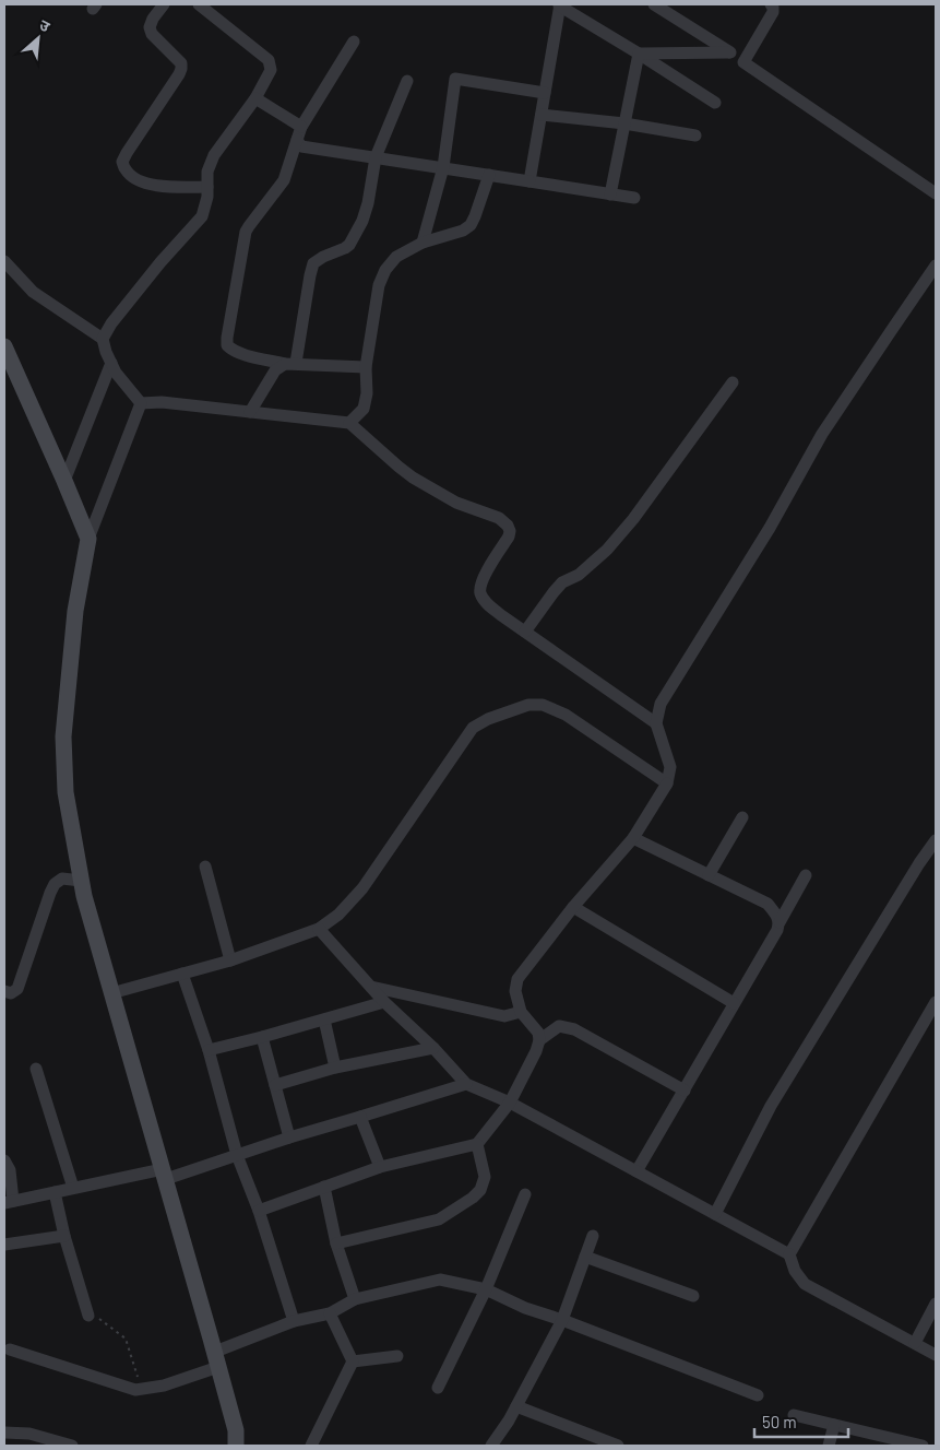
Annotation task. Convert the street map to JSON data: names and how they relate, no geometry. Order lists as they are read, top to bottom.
{
  "scale_bar": "50 m",
  "north": "top right"
}
